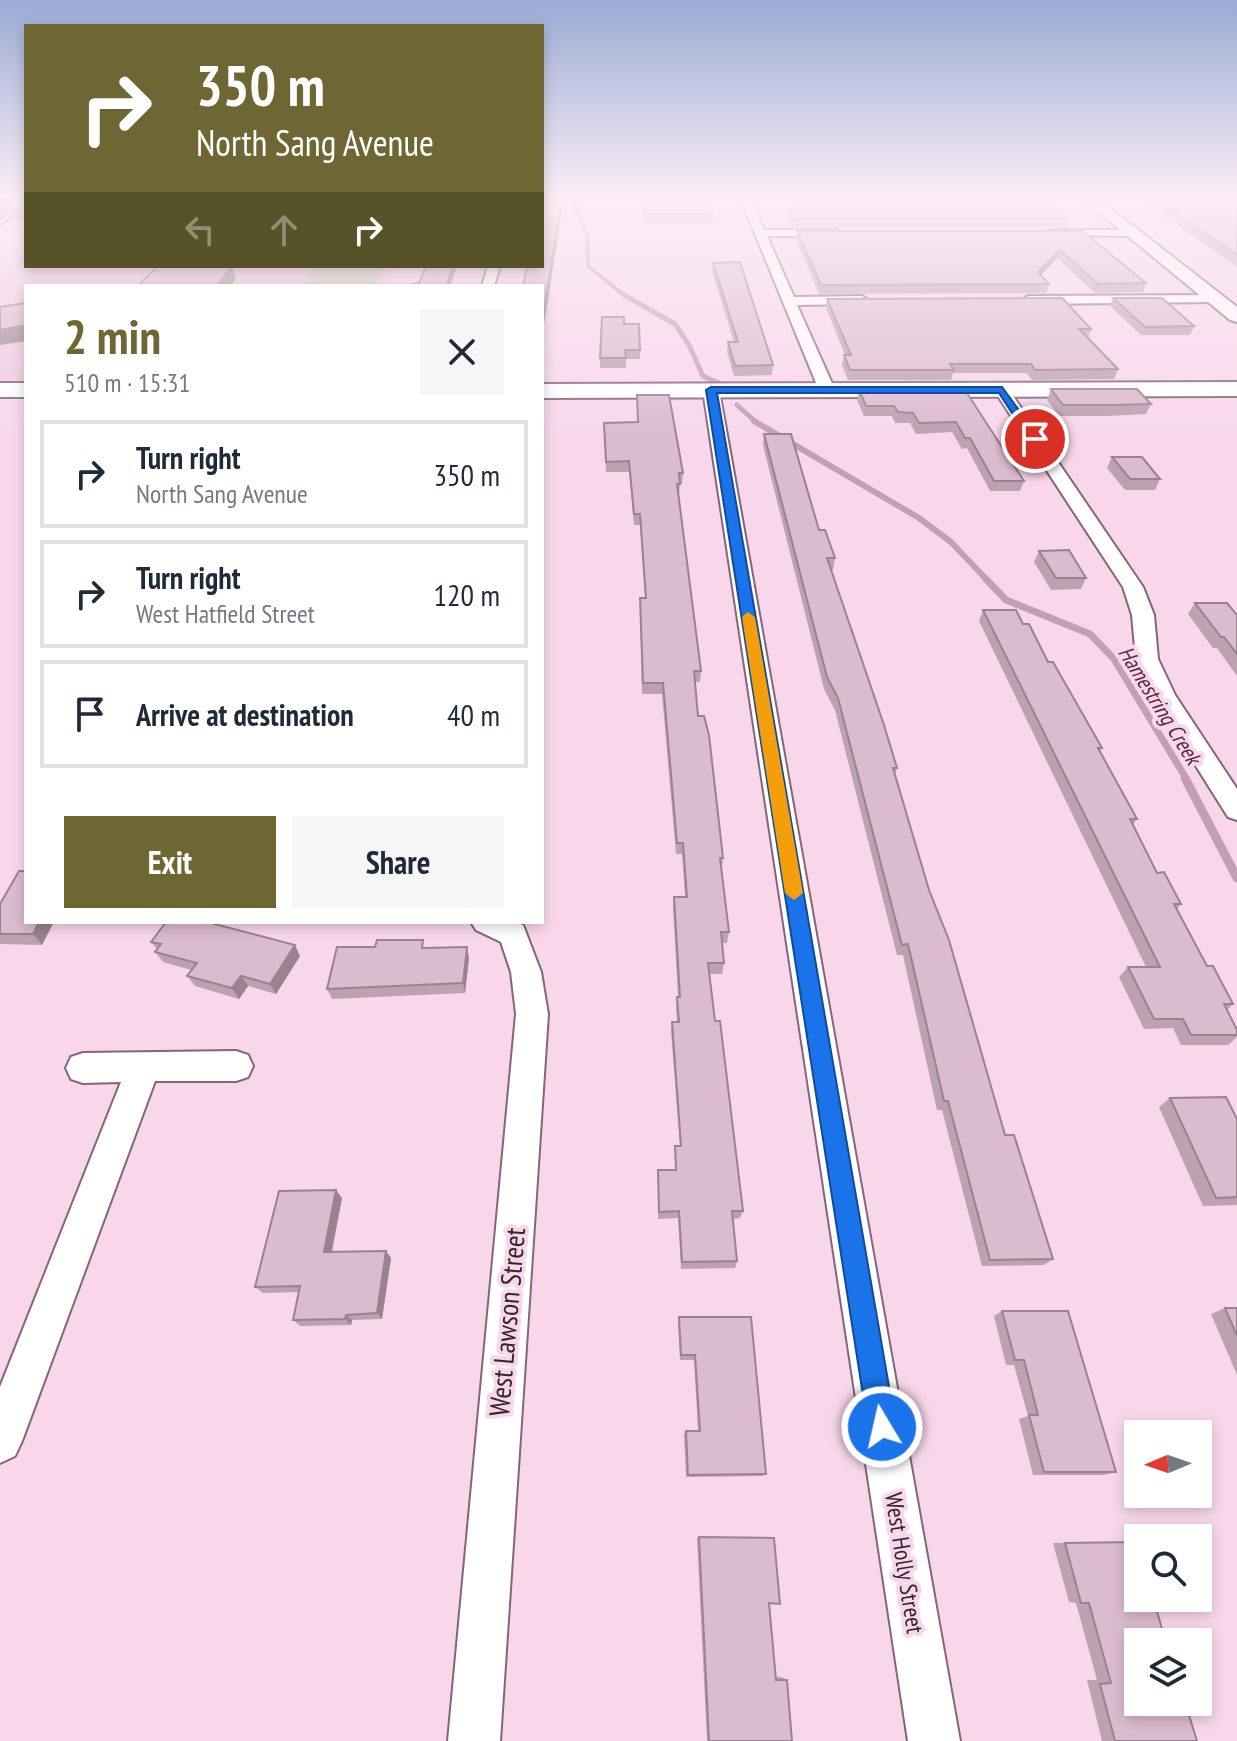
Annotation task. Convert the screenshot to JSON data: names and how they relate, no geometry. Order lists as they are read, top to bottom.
{
  "streets": {
    "street": ["West Lawson Street", "West Holly Street"]
  },
  "water": ["Hamestring Creek"],
  "north": "left",
  "page": {
    "turn": ["350 m", "North Sang Avenue"],
    "heading": ["2 min", "510 m · 15:31"],
    "list": [
      {
        "name": "Turn right",
        "note": "North Sang Avenue",
        "value": "350 m"
      },
      {
        "name": "Turn right",
        "note": "West Hatfield Street",
        "value": "120 m"
      },
      {
        "name": "Arrive at destination",
        "value": "40 m"
      }
    ],
    "buttons": ["Exit", "Share"]
  }
}
